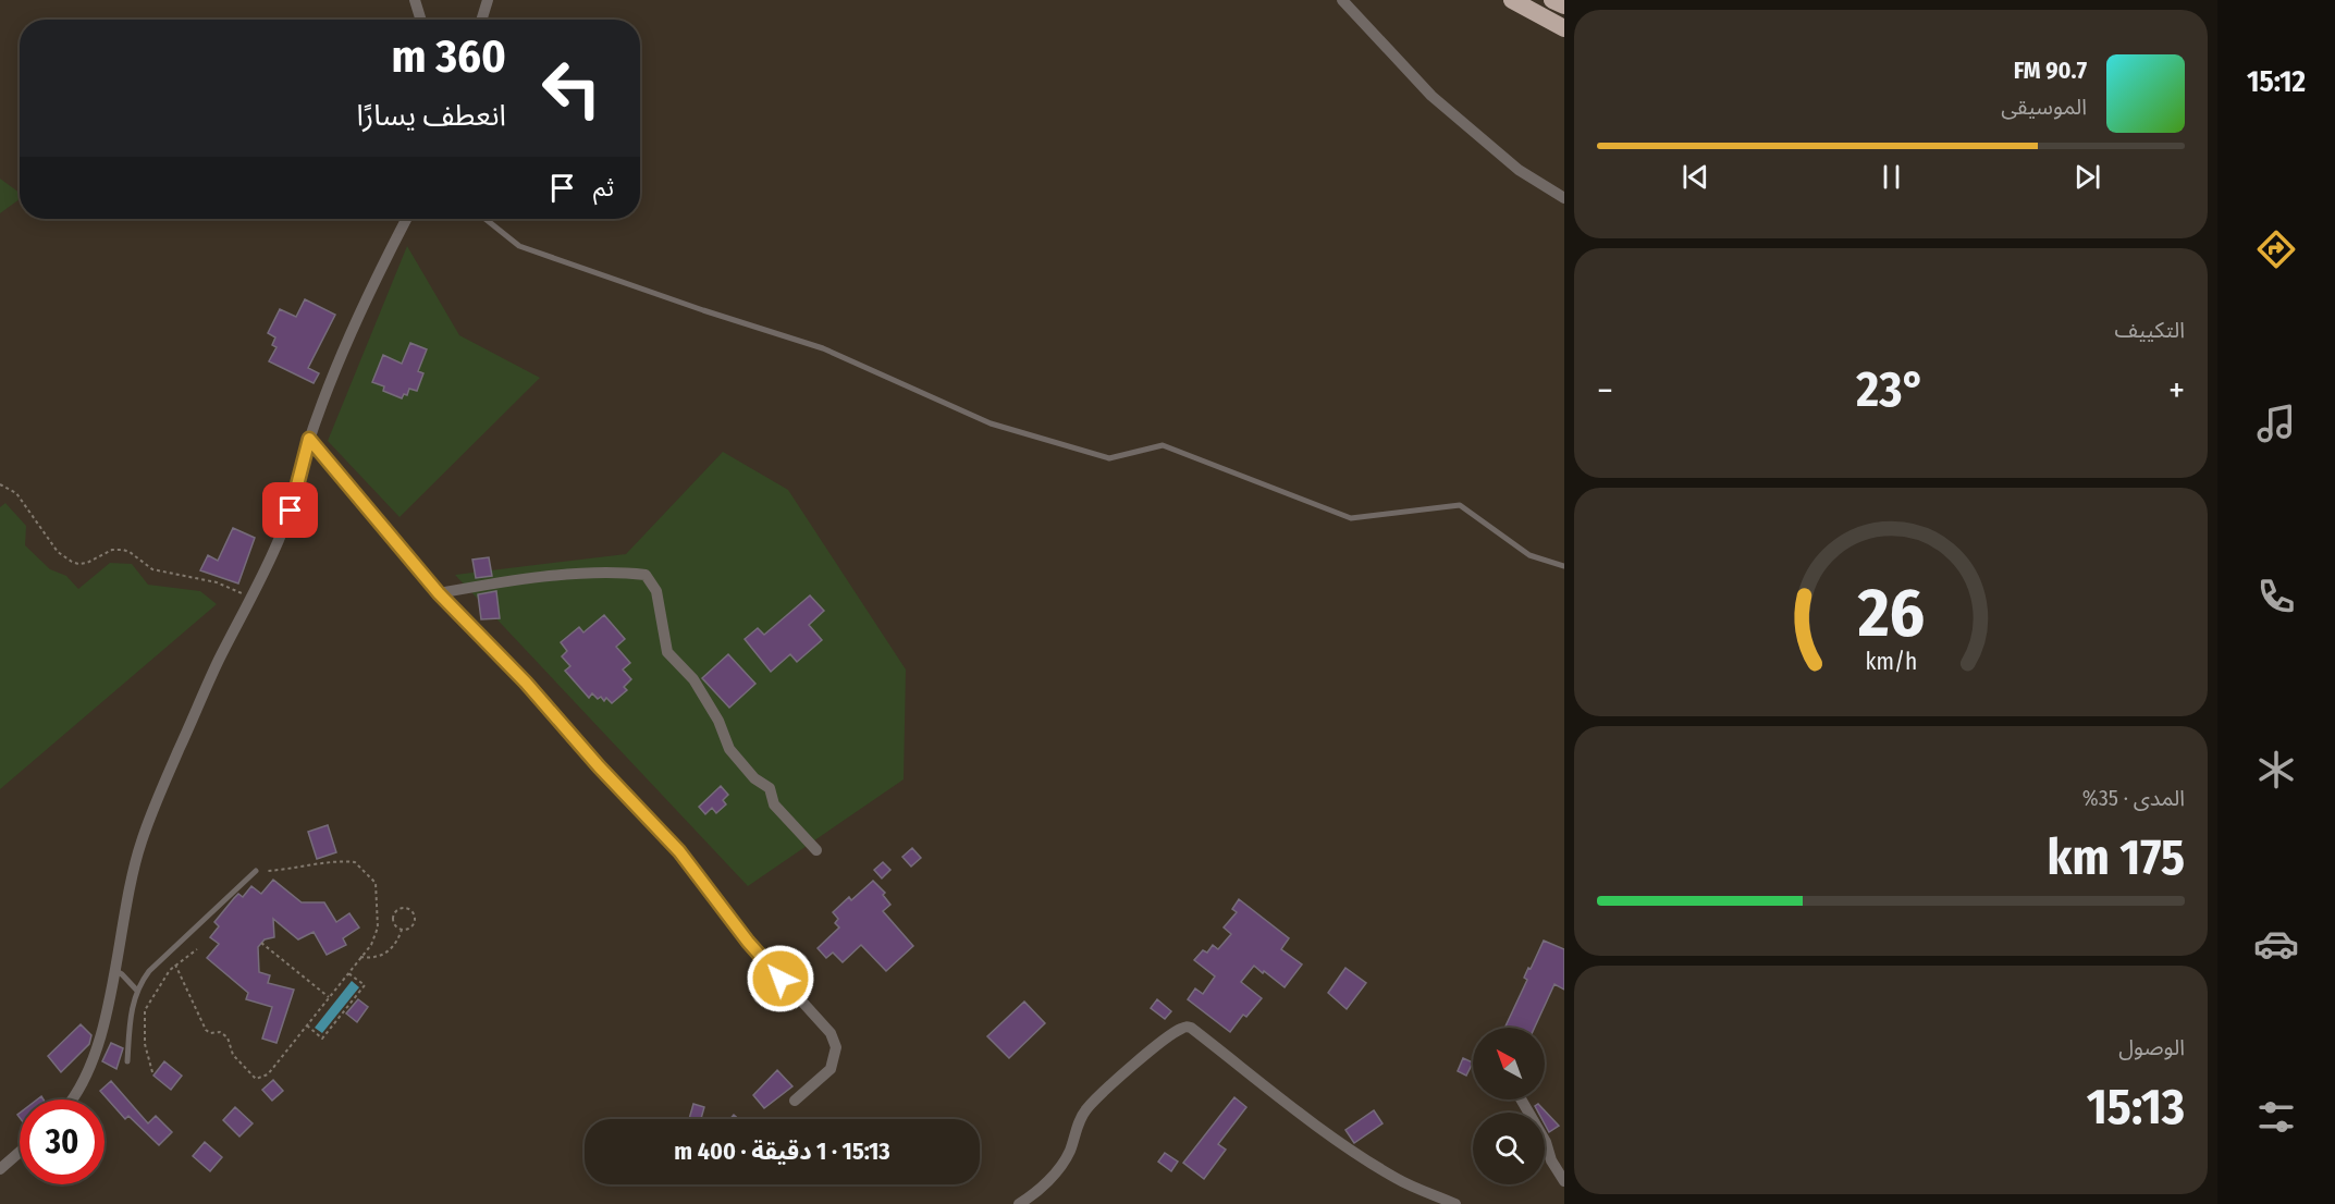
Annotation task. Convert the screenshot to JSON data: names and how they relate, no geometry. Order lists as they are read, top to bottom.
{
  "north": "top left",
  "page": {
    "tabs": "15:12",
    "turn": ["360 m", "انعطف يسارًا"],
    "song": ["90.7 FM", "الموسيقى"],
    "then": "ثم",
    "tile": [
      "التكييف",
      ["المدى · 35%", "175 km"],
      ["الوصول", "15:13"]
    ],
    "heat": ["−", "23°", "+"],
    "limit": "30",
    "trip": "15:13 · 1 دقيقة · 400 m",
    "gauge": ["26", "km/h"]
  }
}
